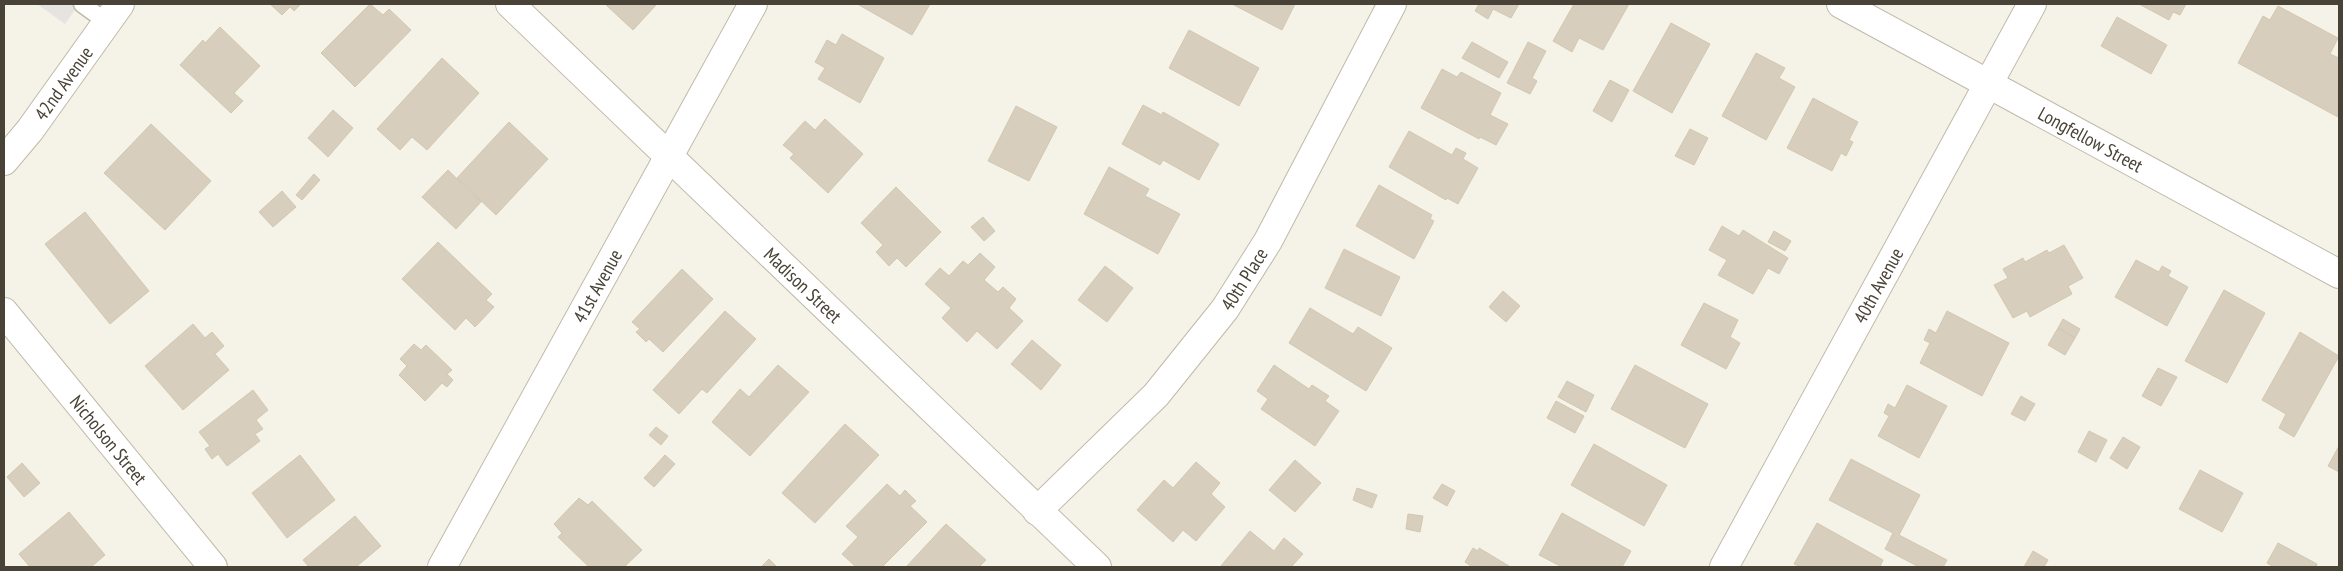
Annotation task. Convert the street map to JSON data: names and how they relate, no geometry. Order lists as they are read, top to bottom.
{
  "streets": {
    "street": [
      "42nd Avenue",
      "Longfellow Street",
      "40th Place",
      "41st Avenue",
      "40th Avenue",
      "Madison Street",
      "Nicholson Street"
    ]
  },
  "crossings": [
    ["Longfellow Street", "40th Avenue"],
    ["40th Place", "Madison Street"],
    ["41st Avenue", "Madison Street"]
  ]
}
